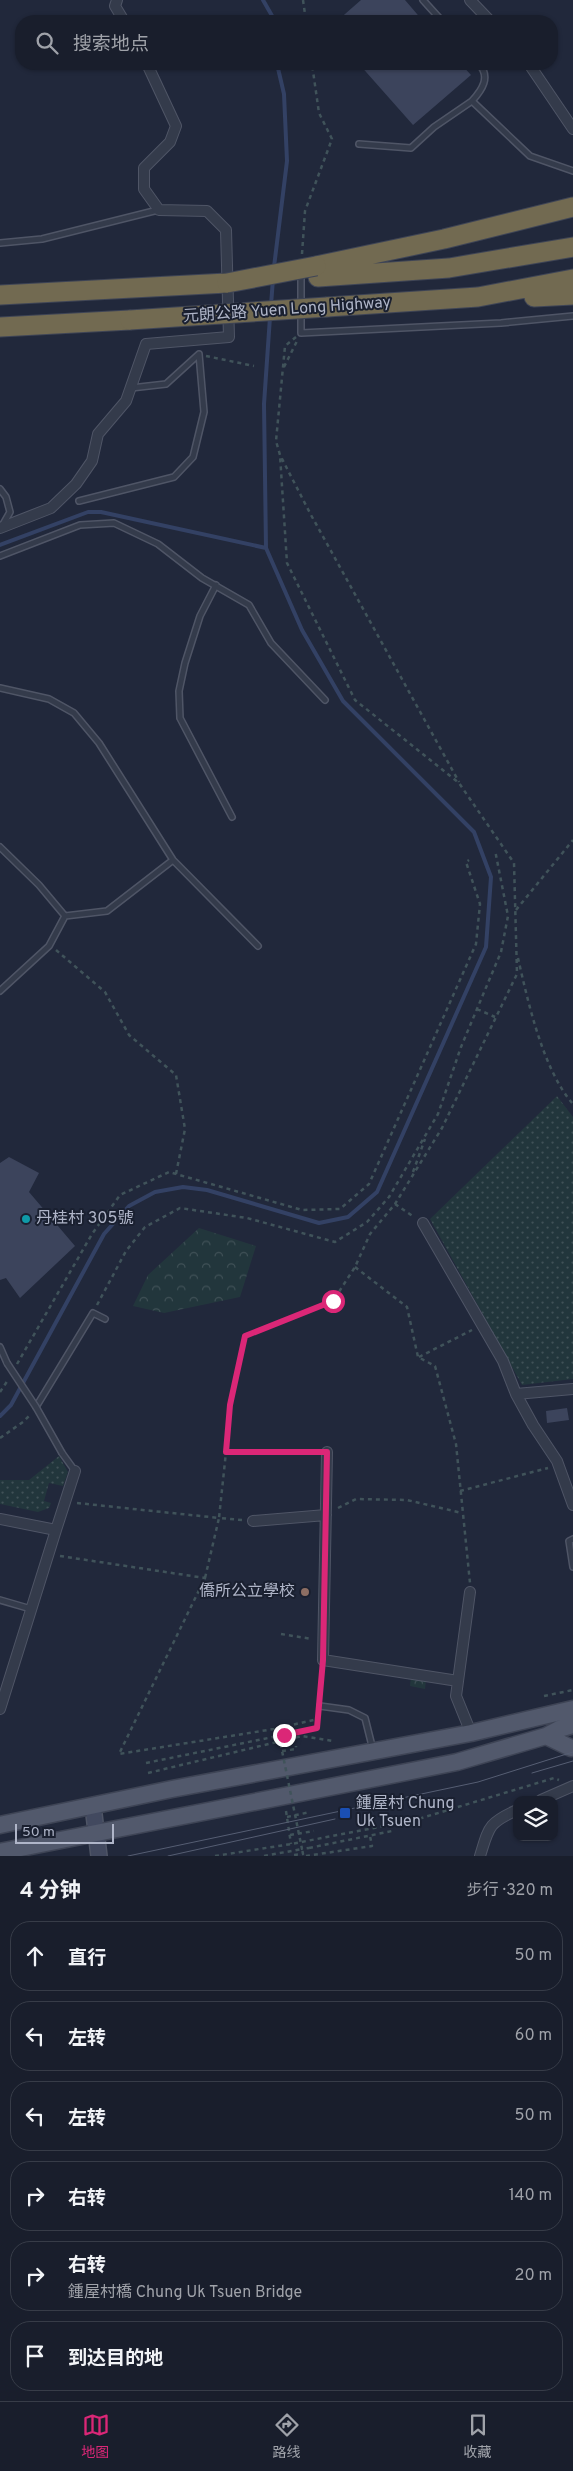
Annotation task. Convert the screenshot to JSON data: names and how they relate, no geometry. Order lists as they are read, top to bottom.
{
  "streets": {
    "highway": ["元朗公路 Yuen Long Highway"]
  },
  "places": {
    "other": ["丹桂村 305號", "僑所公立學校"],
    "transit": ["鍾屋村 Chung Uk Tsuen"]
  },
  "scale_bar": "50 m",
  "page": {
    "search": "搜索地点",
    "scale": "50 m",
    "heading": ["4 分钟", "步行 · 320 m"],
    "list": [
      ["直行", "50 m"],
      ["左转", "60 m"],
      ["左转", "50 m"],
      ["右转", "140 m"],
      ["右转", "鍾屋村橋 Chung Uk Tsuen Bridge", "20 m"],
      "到达目的地"
    ],
    "nav": ["地图", "路线", "收藏"]
  }
}
